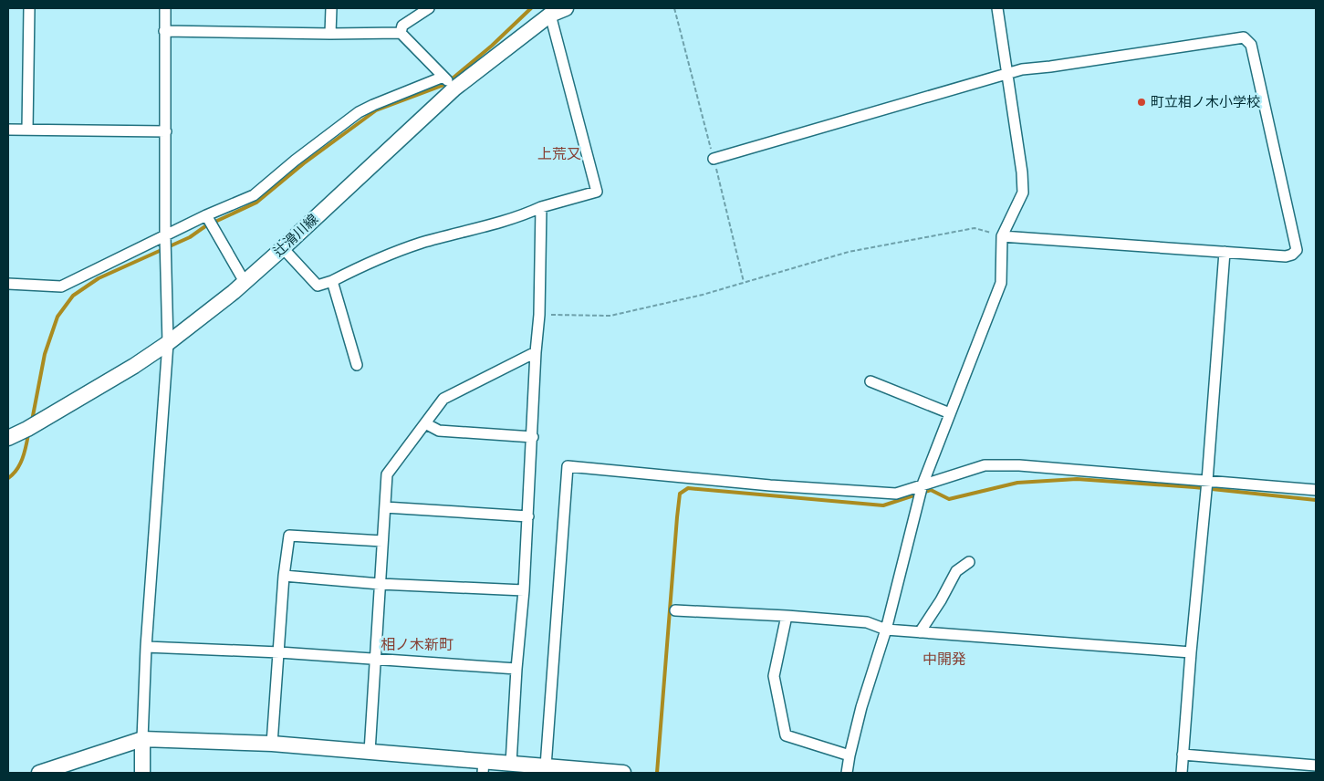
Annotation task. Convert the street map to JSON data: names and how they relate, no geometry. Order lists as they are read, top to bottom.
{
  "streets": {
    "main road": ["辻滑川線"]
  },
  "districts": ["上荒又", "相ノ木新町", "中開発"],
  "places": ["町立相ノ木小学校"]
}
